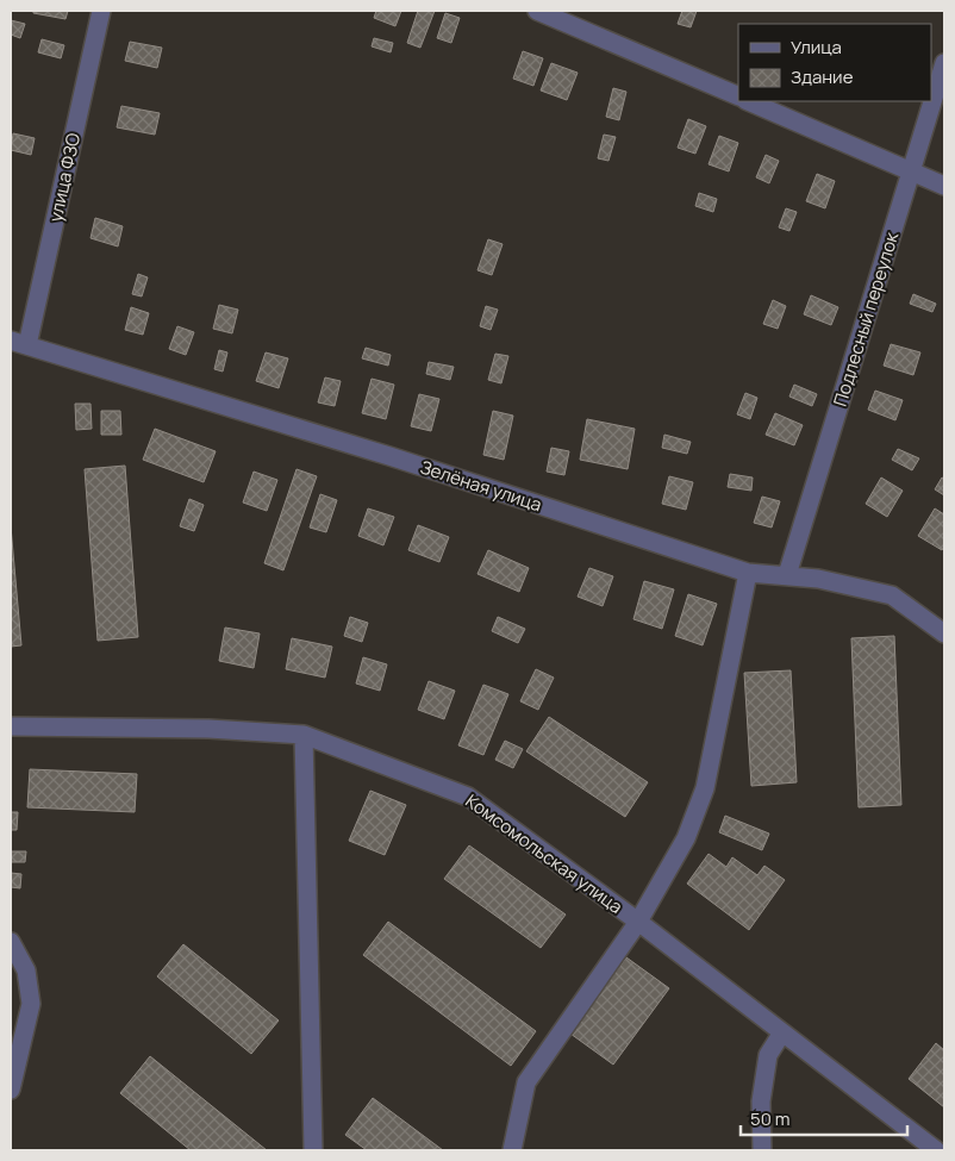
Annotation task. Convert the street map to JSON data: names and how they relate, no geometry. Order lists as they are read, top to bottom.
{
  "streets": {
    "street": [
      "улица ФЗО",
      "Подлесный переулок",
      "Зелёная улица",
      "Комсомольская улица"
    ]
  },
  "crossings": [
    ["улица ФЗО", "Зелёная улица"],
    ["Подлесный переулок", "Зелёная улица"]
  ],
  "legend": ["Улица", "Здание"],
  "scale_bar": "50 m"
}
